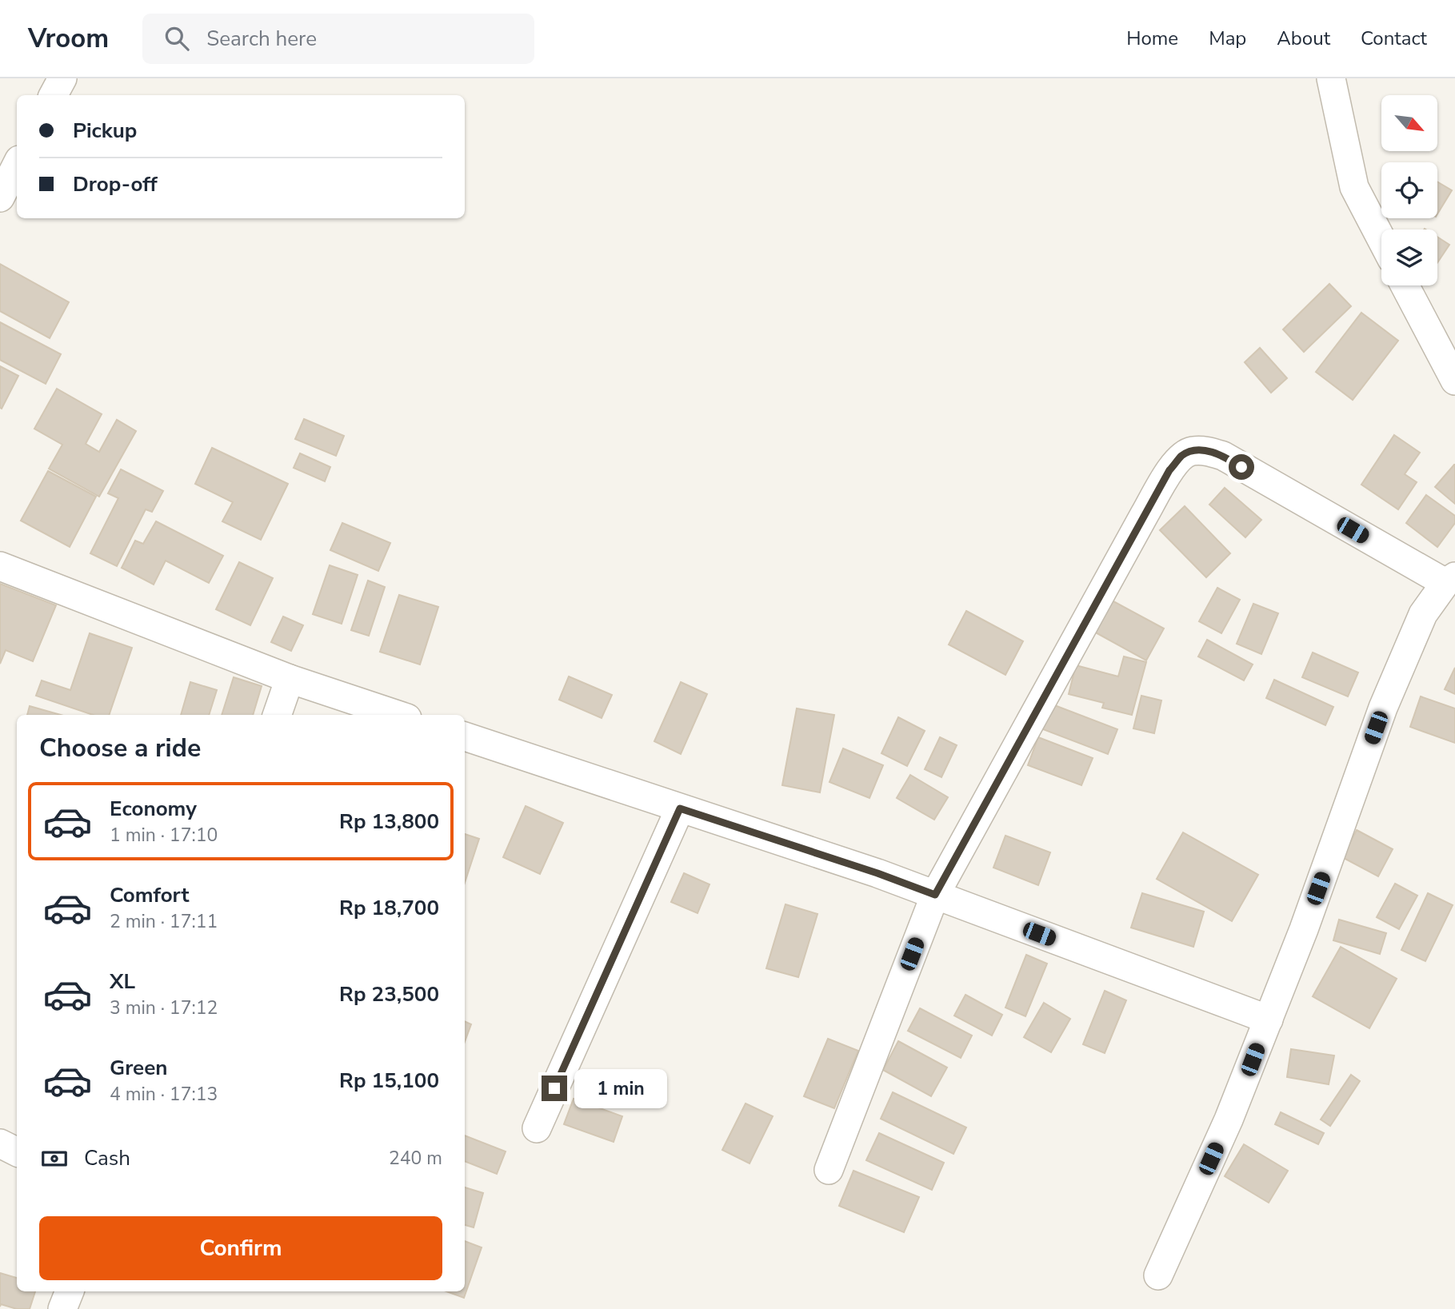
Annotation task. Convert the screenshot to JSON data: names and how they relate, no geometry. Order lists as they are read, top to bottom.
{
  "north": "bottom right",
  "page": {
    "header": "Vroom",
    "search": "Search here",
    "nav": [
      "Home",
      "Map",
      "About",
      "Contact"
    ],
    "banner": ["Pickup", "Drop-off"],
    "heading": "Choose a ride",
    "list": [
      {
        "name": "Economy",
        "note": "1 min · 17:10",
        "value": "Rp 13,800"
      },
      {
        "name": "Comfort",
        "note": "2 min · 17:11",
        "value": "Rp 18,700"
      },
      {
        "name": "XL",
        "note": "3 min · 17:12",
        "value": "Rp 23,500"
      },
      {
        "name": "Green",
        "note": "4 min · 17:13",
        "value": "Rp 15,100"
      }
    ],
    "bubble": "1 min",
    "pay": ["Cash", "240 m"],
    "buttons": "Confirm"
  }
}
